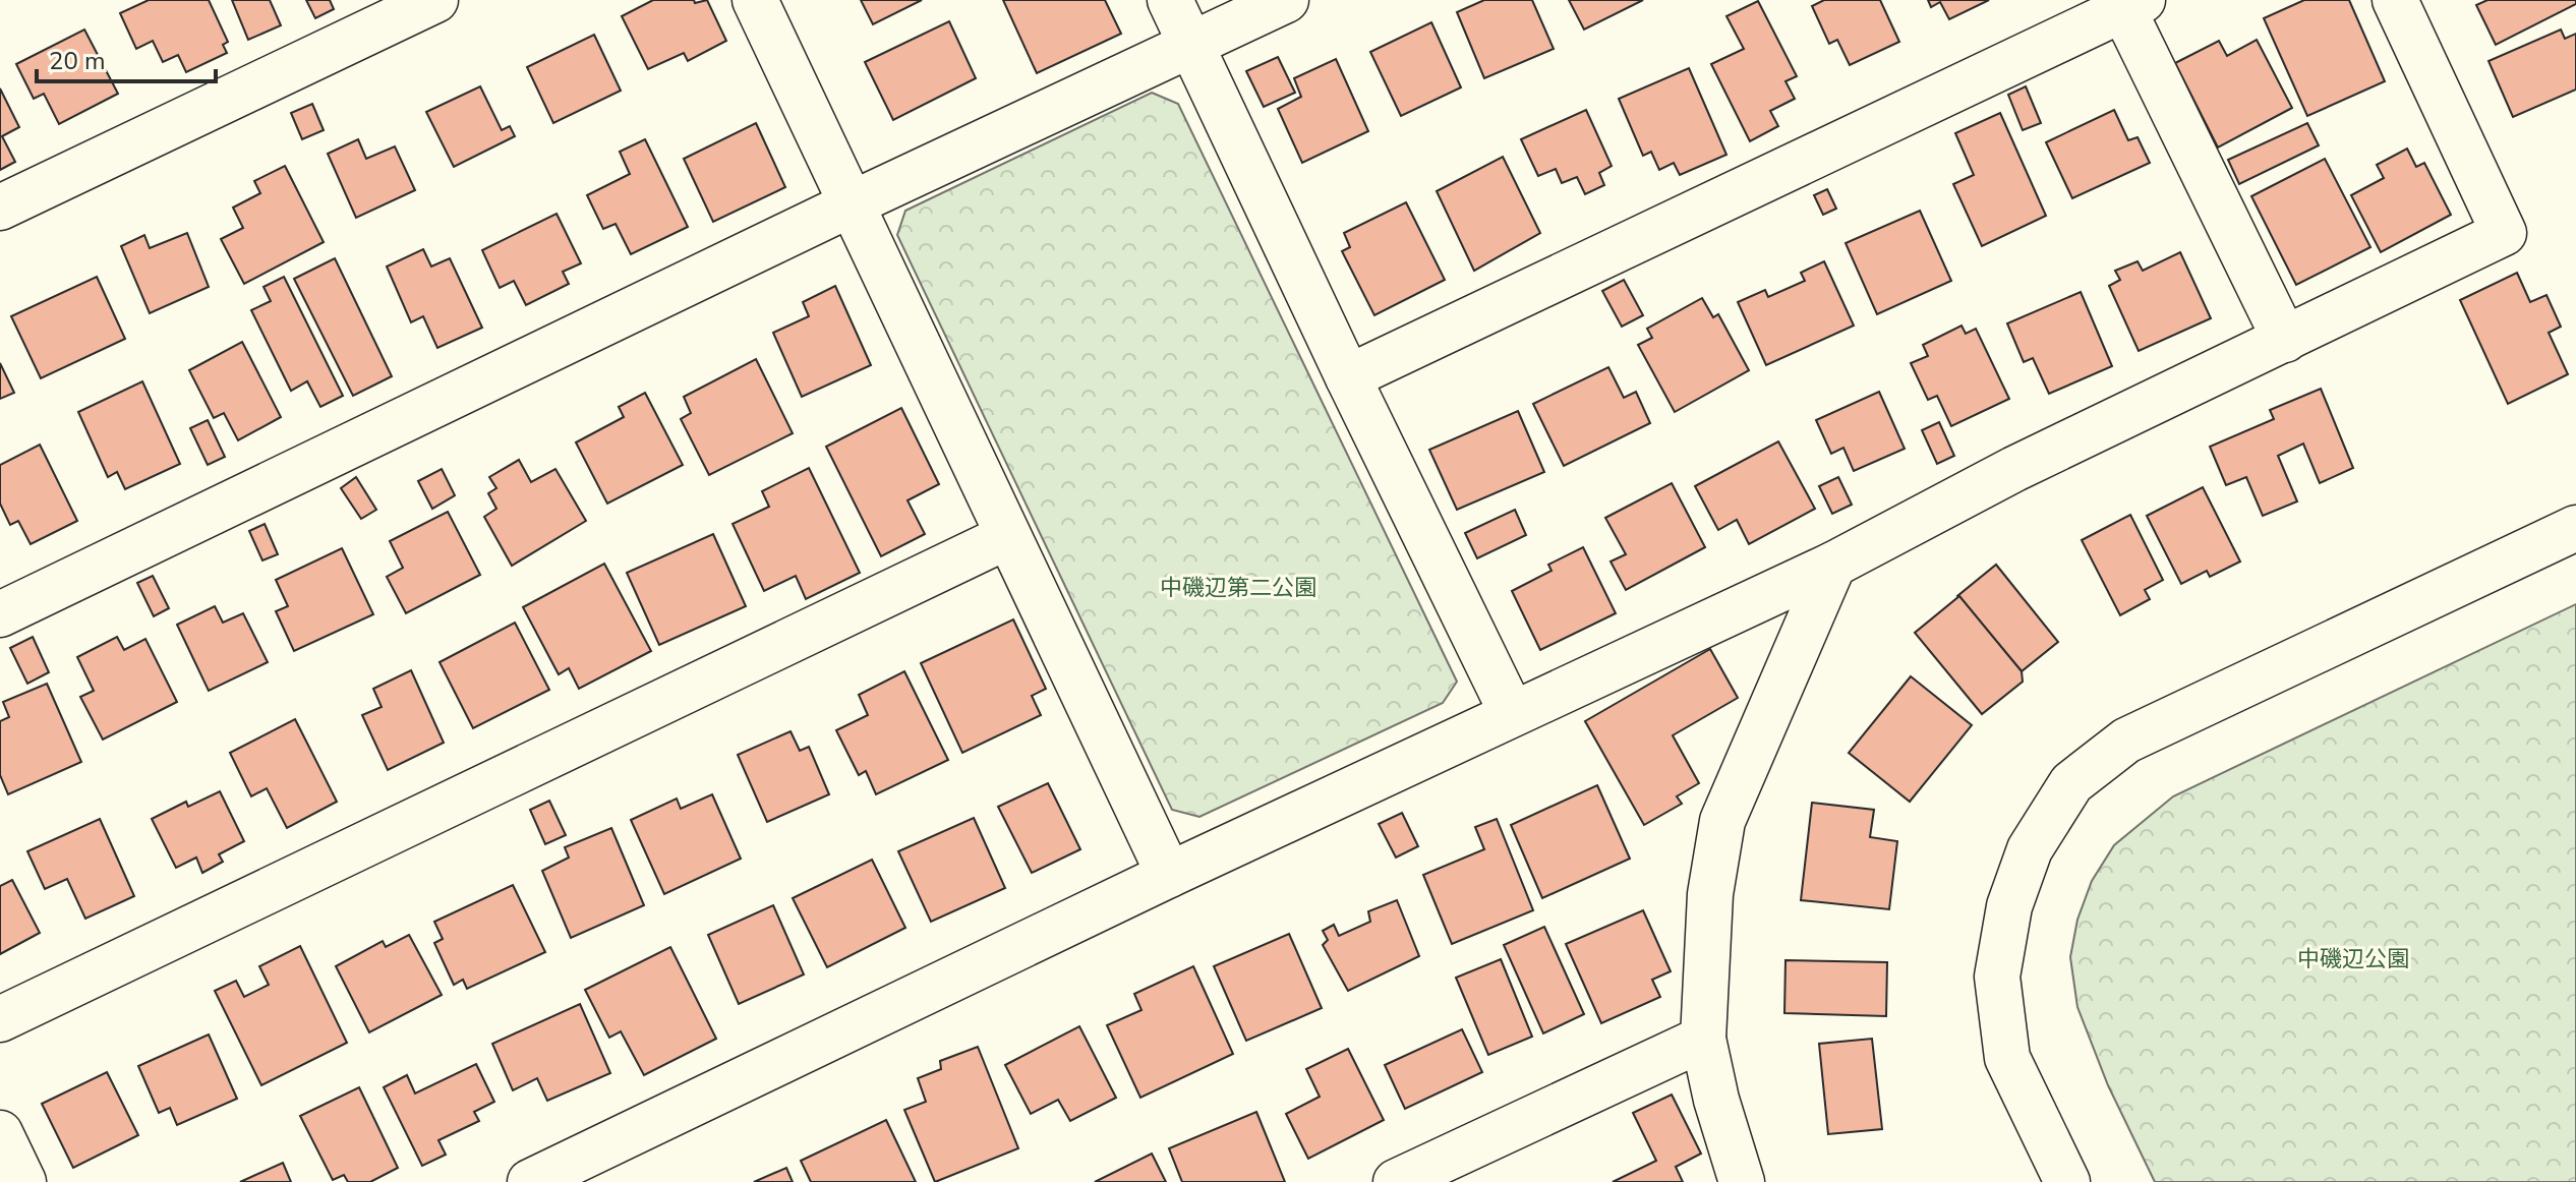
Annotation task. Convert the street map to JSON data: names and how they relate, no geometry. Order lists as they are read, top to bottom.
{
  "parks": ["中磯辺第二公園", "中磯辺公園"],
  "scale_bar": "20 m"
}
